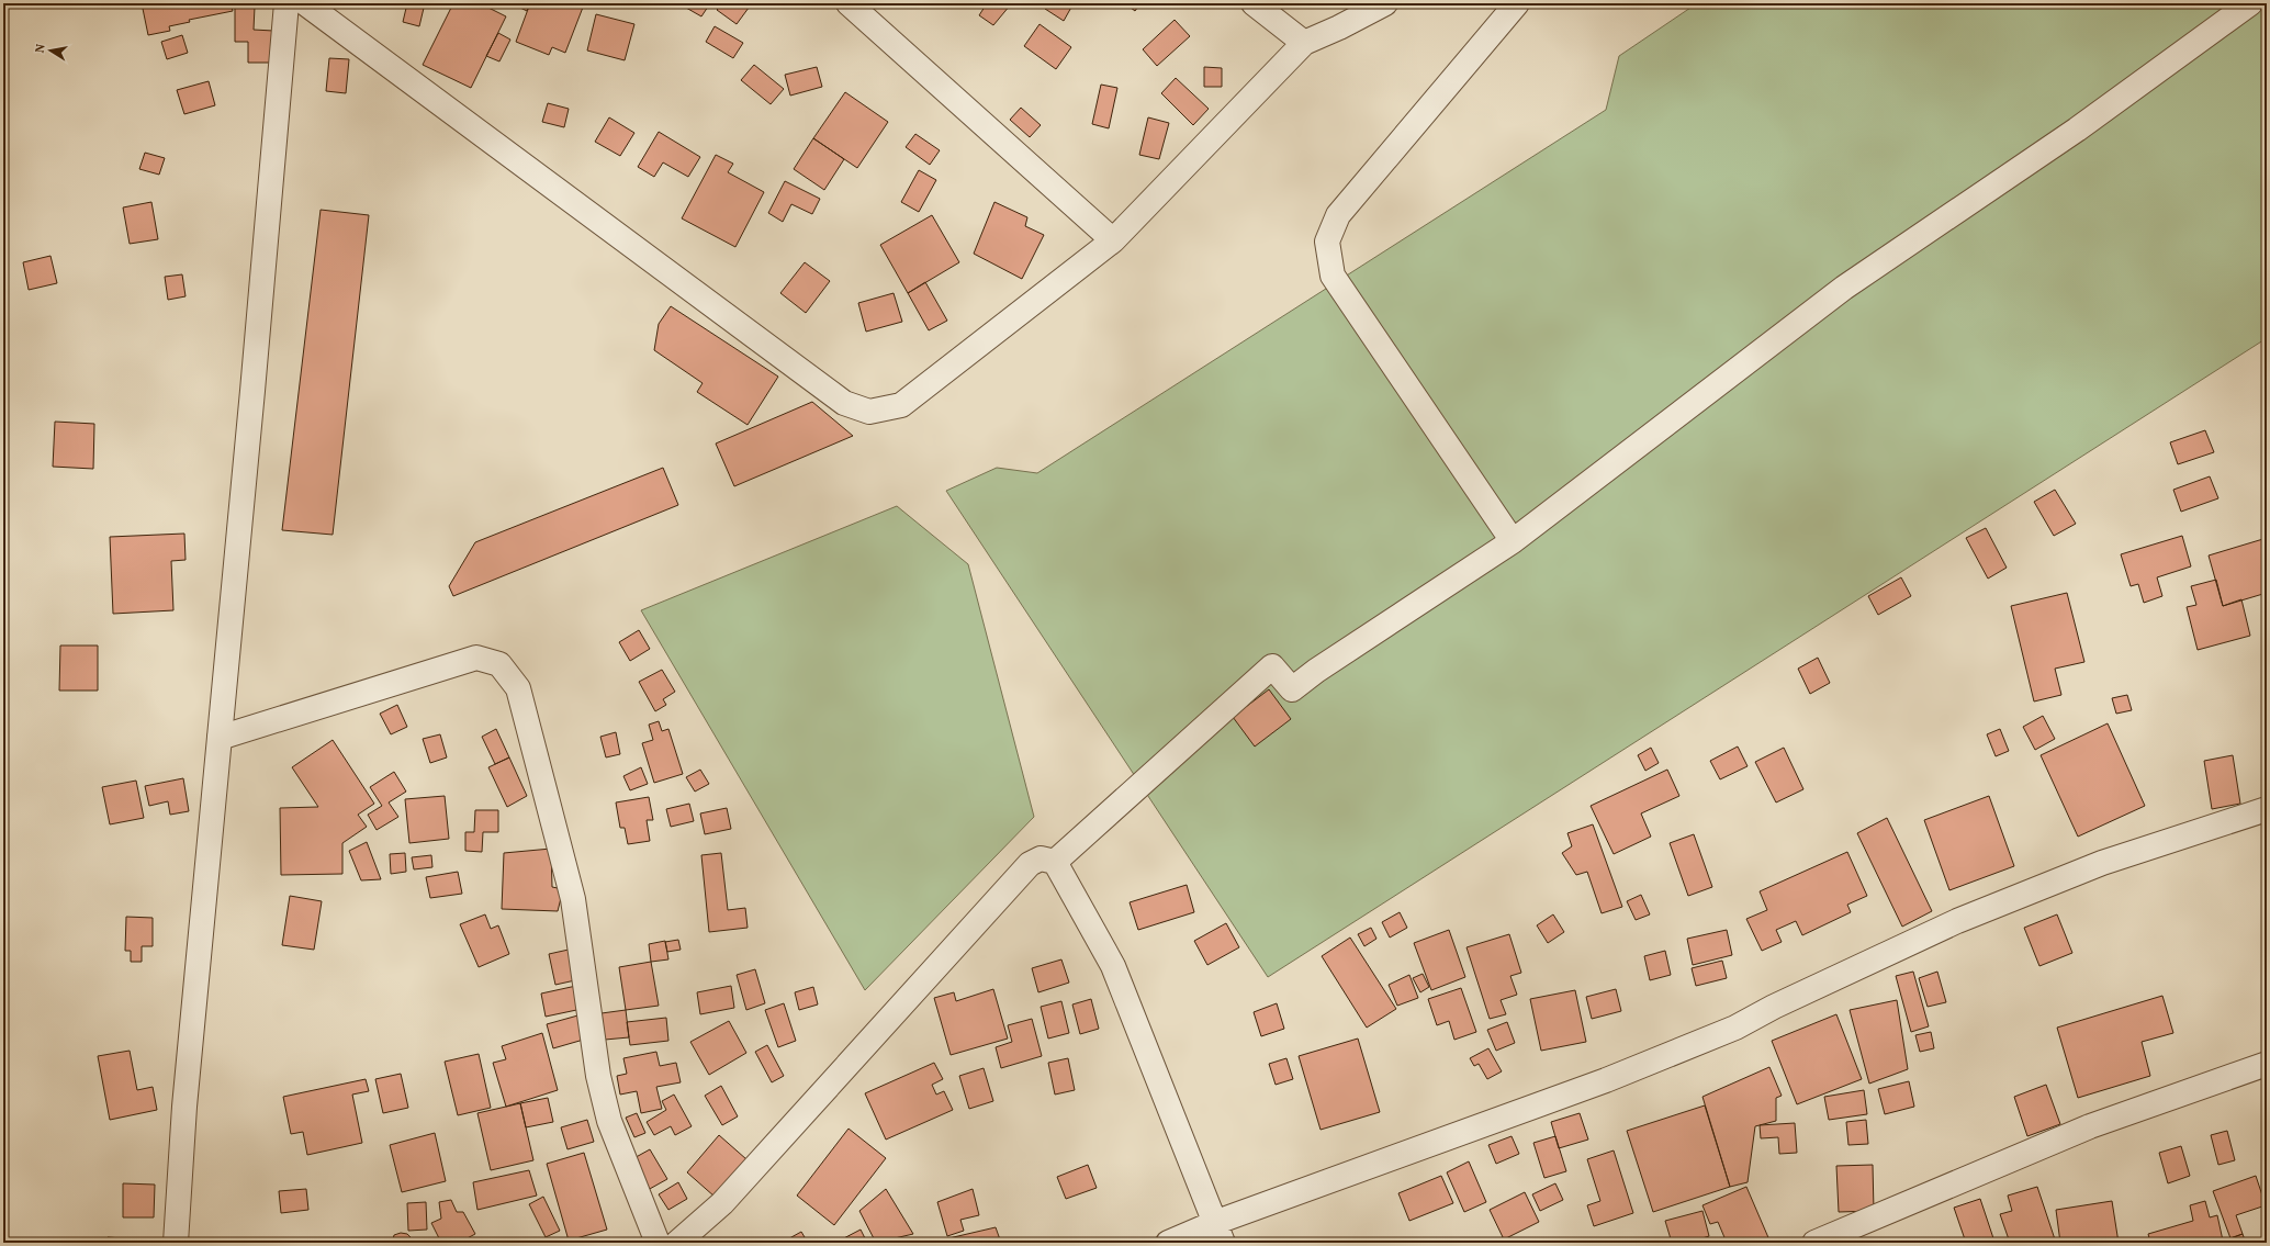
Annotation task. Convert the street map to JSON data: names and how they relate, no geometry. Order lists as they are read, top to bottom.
{
  "north": "left"
}
